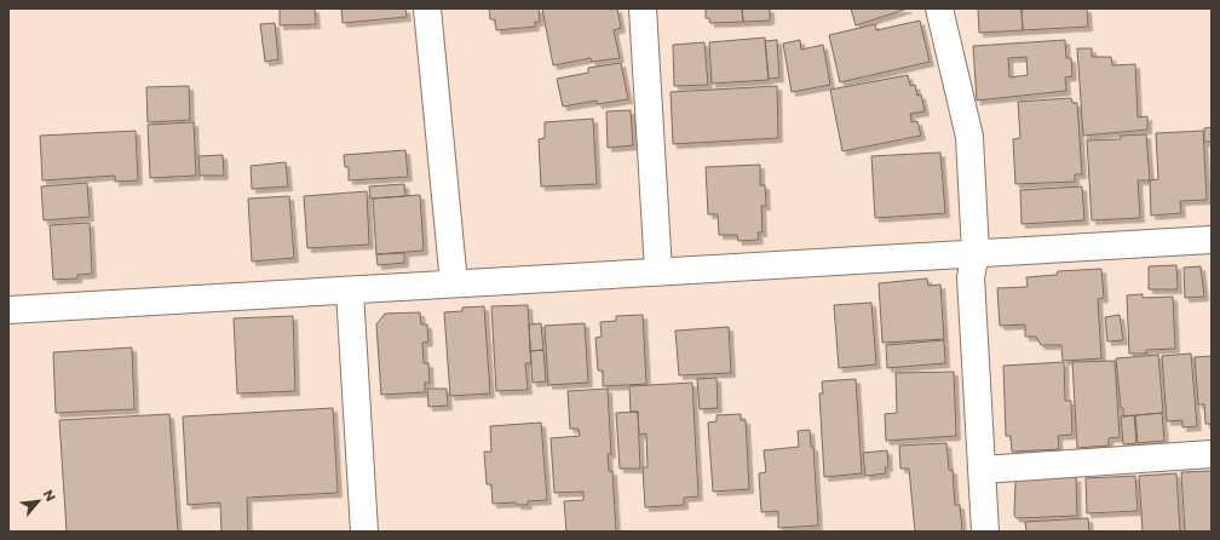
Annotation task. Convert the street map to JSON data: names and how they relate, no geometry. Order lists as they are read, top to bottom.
{
  "north": "top right"
}
